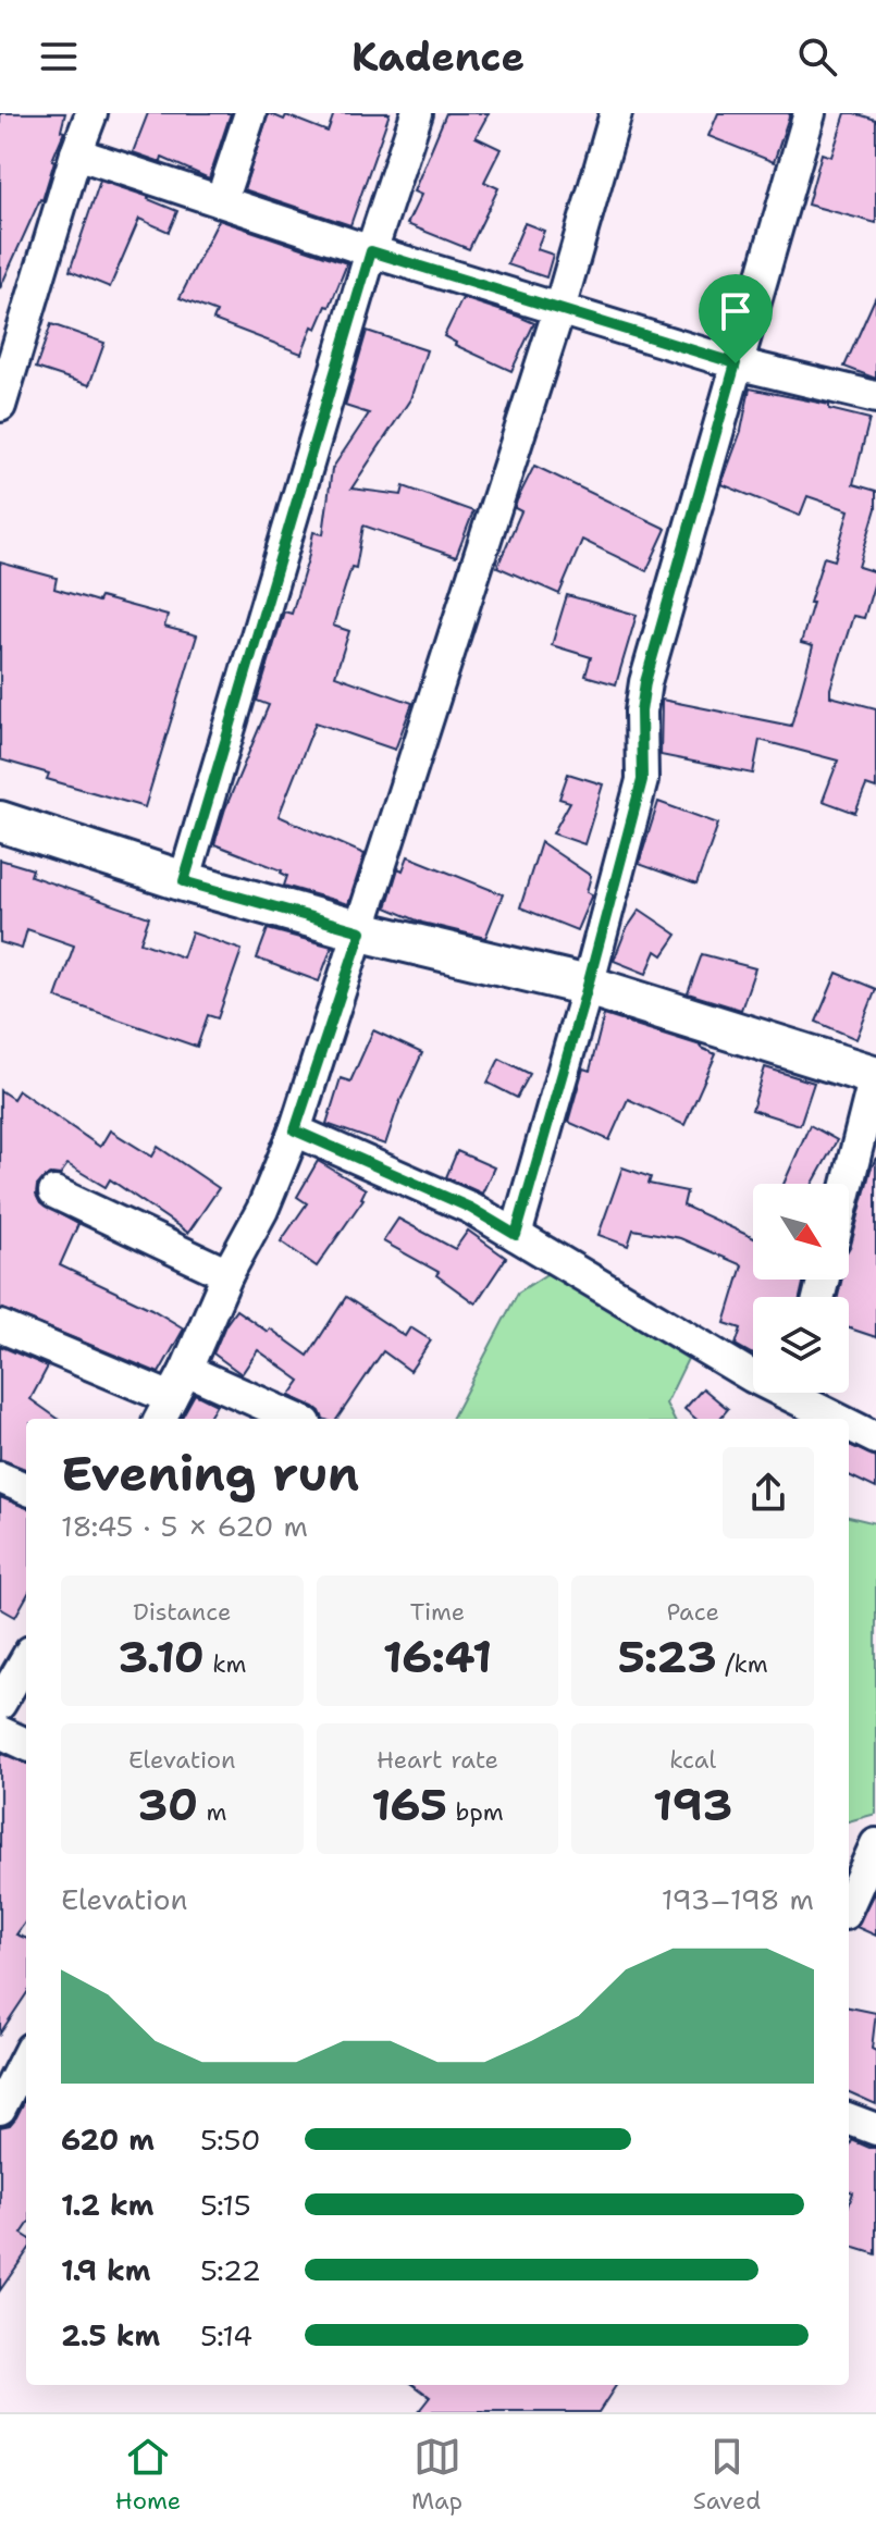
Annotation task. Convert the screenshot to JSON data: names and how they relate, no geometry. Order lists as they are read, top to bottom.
{
  "north": "bottom right",
  "page": {
    "header": "Kadence",
    "heading": ["Evening run", "18:45 · 5 × 620 m"],
    "stats": [
      ["Distance", "3.10 km"],
      ["Time", "16:41"],
      ["Pace", "5:23 /km"],
      ["Elevation", "30 m"],
      ["Heart rate", "165 bpm"],
      ["kcal", "193"]
    ],
    "chart": ["Elevation", "193–198 m"],
    "list": [
      {
        "name": "620 m",
        "note": "5:50"
      },
      {
        "name": "1.2 km",
        "note": "5:15"
      },
      {
        "name": "1.9 km",
        "note": "5:22"
      },
      {
        "name": "2.5 km",
        "note": "5:14"
      }
    ],
    "tabs": ["Home", "Map", "Saved"]
  }
}
